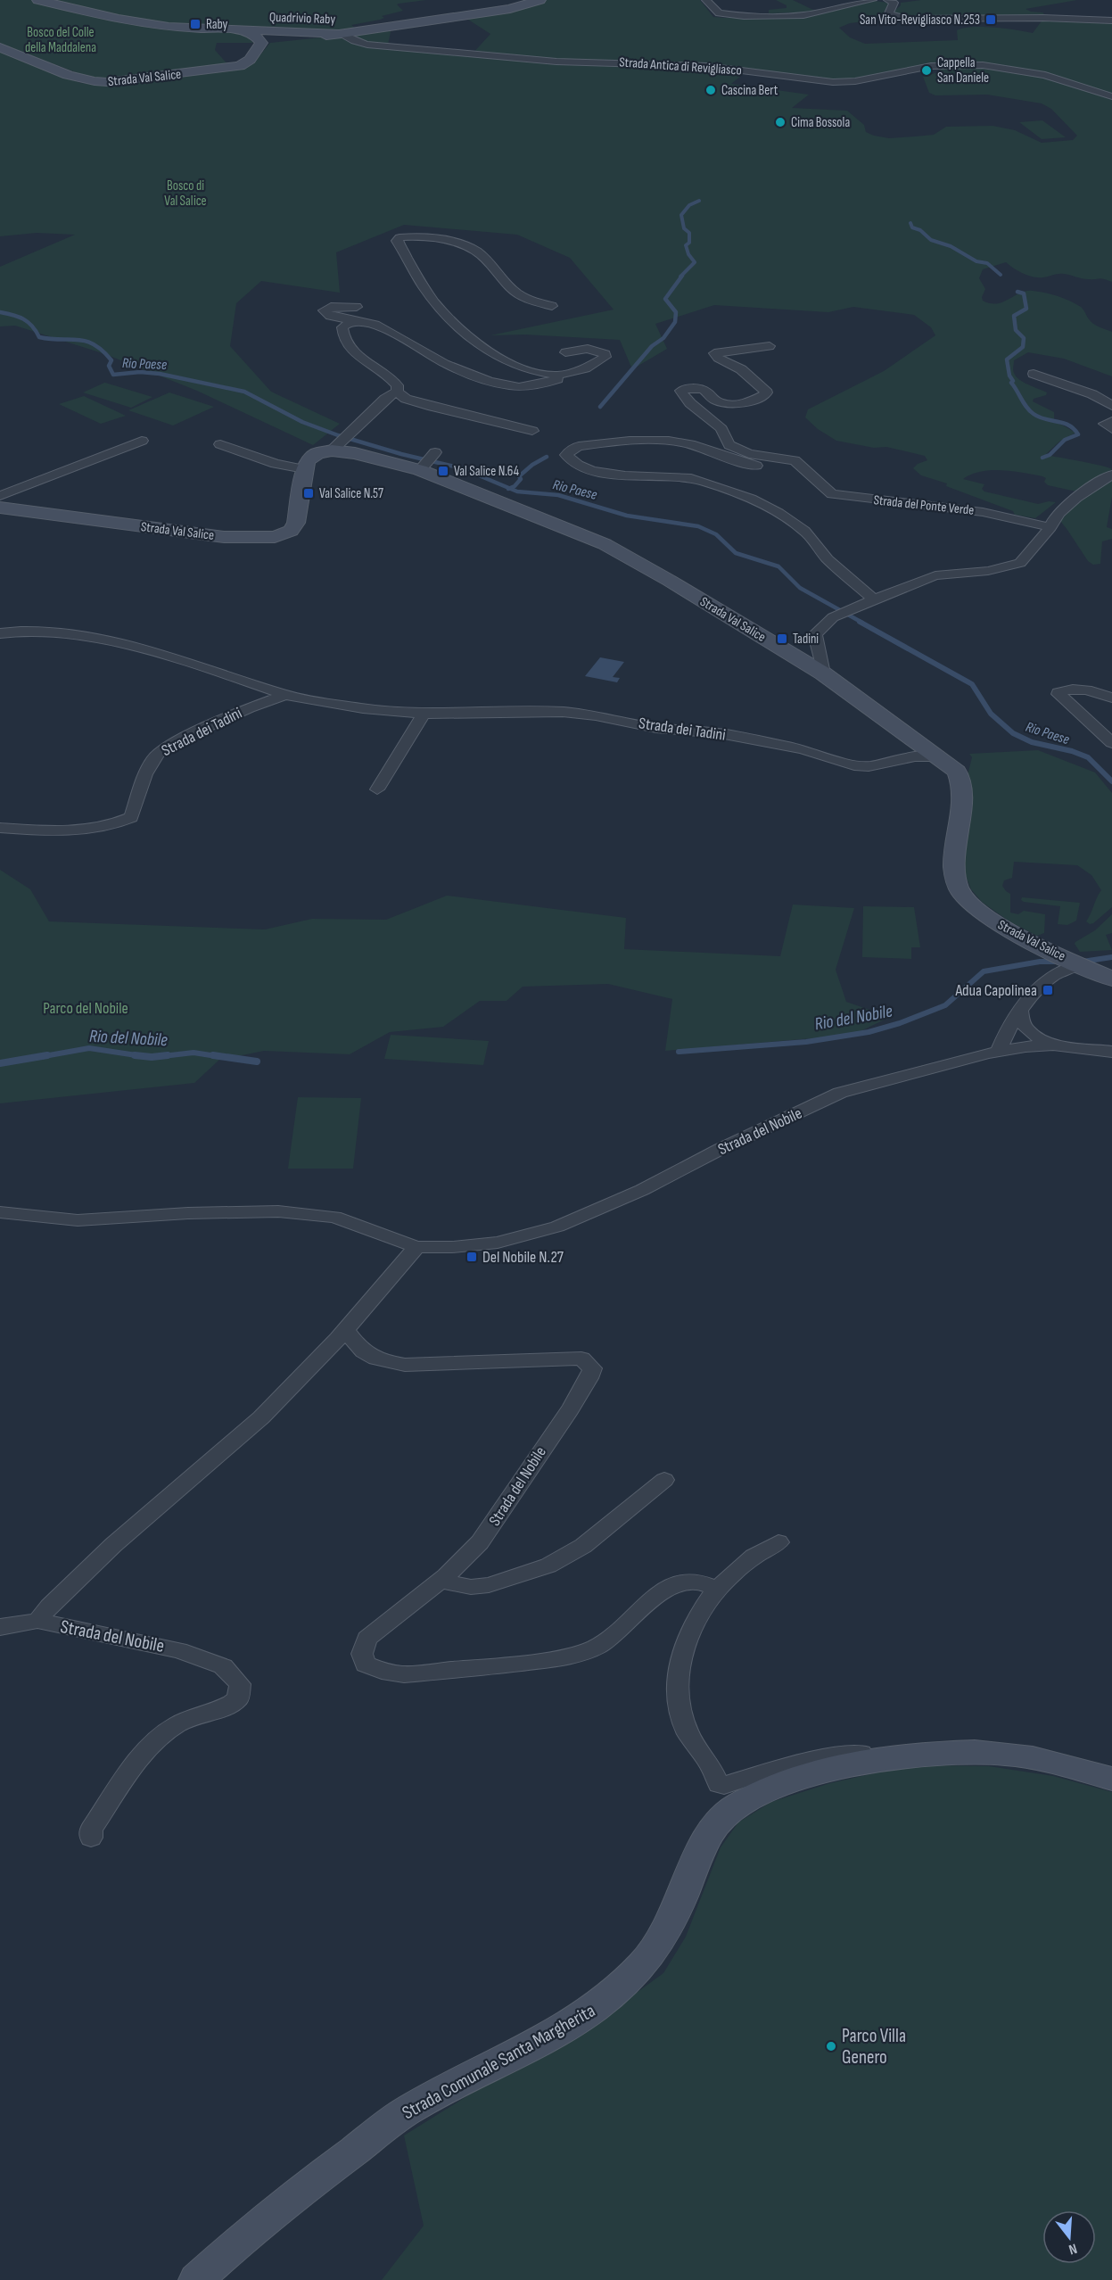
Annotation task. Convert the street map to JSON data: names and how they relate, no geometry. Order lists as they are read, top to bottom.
{
  "streets": {
    "street": [
      "Quadrivio Raby",
      "Strada Antica di Revigliasco",
      "Strada Val Salice",
      "Strada del Ponte Verde",
      "Strada dei Tadini",
      "Strada del Nobile",
      "Strada Comunale Santa Margherita"
    ]
  },
  "crossings": [
    ["Quadrivio Raby", "Strada Antica di Revigliasco"],
    ["Quadrivio Raby", "Strada Val Salice"],
    ["Strada Val Salice", "Strada dei Tadini"],
    ["Strada del Nobile", "Strada Comunale Santa Margherita"]
  ],
  "water": ["Rio Paese", "Rio del Nobile"],
  "parks": ["Bosco del Colle della Maddalena", "Bosco di Val Salice", "Parco del Nobile"],
  "places": {
    "transit": [
      "San Vito-Revigliasco N.253",
      "Raby",
      "Val Salice N.64",
      "Val Salice N.57",
      "Tadini",
      "Adua Capolinea",
      "Del Nobile N.27"
    ],
    "other": [
      "Cappella San Daniele",
      "Cascina Bert",
      "Cima Bossola",
      "Parco Villa Genero"
    ]
  },
  "north": "bottom"
}
